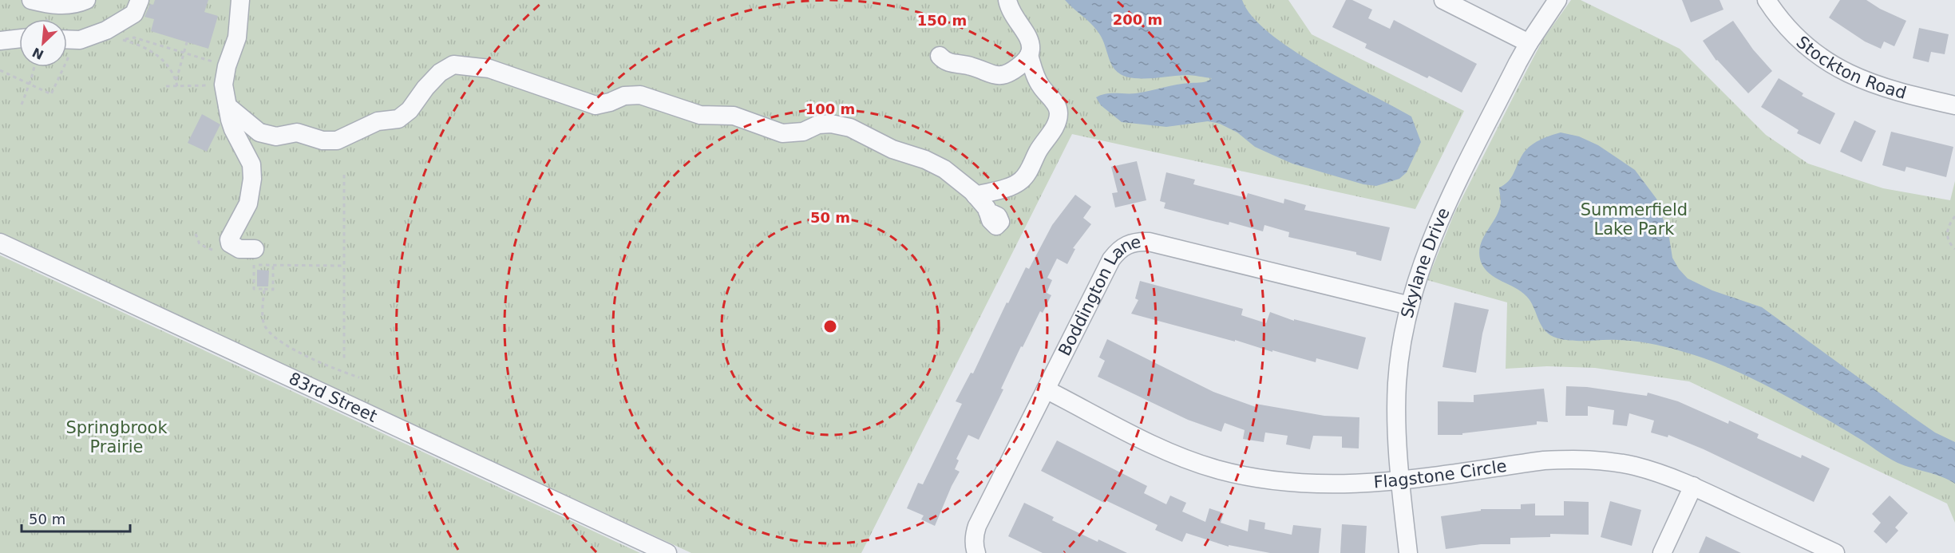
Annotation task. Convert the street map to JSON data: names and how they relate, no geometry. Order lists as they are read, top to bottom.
{
  "streets": {
    "street": [
      "Stockton Road",
      "Skylane Drive",
      "Boddington Lane",
      "83rd Street",
      "Flagstone Circle"
    ]
  },
  "crossings": [
    ["Skylane Drive", "Boddington Lane"],
    ["Skylane Drive", "Flagstone Circle"],
    ["Boddington Lane", "Flagstone Circle"]
  ],
  "parks": ["Summerfield Lake Park", "Springbrook Prairie"],
  "scale_bar": "50 m",
  "north": "bottom left",
  "rings": [
    "200 m",
    "150 m",
    "100 m",
    "50 m"
  ]
}
